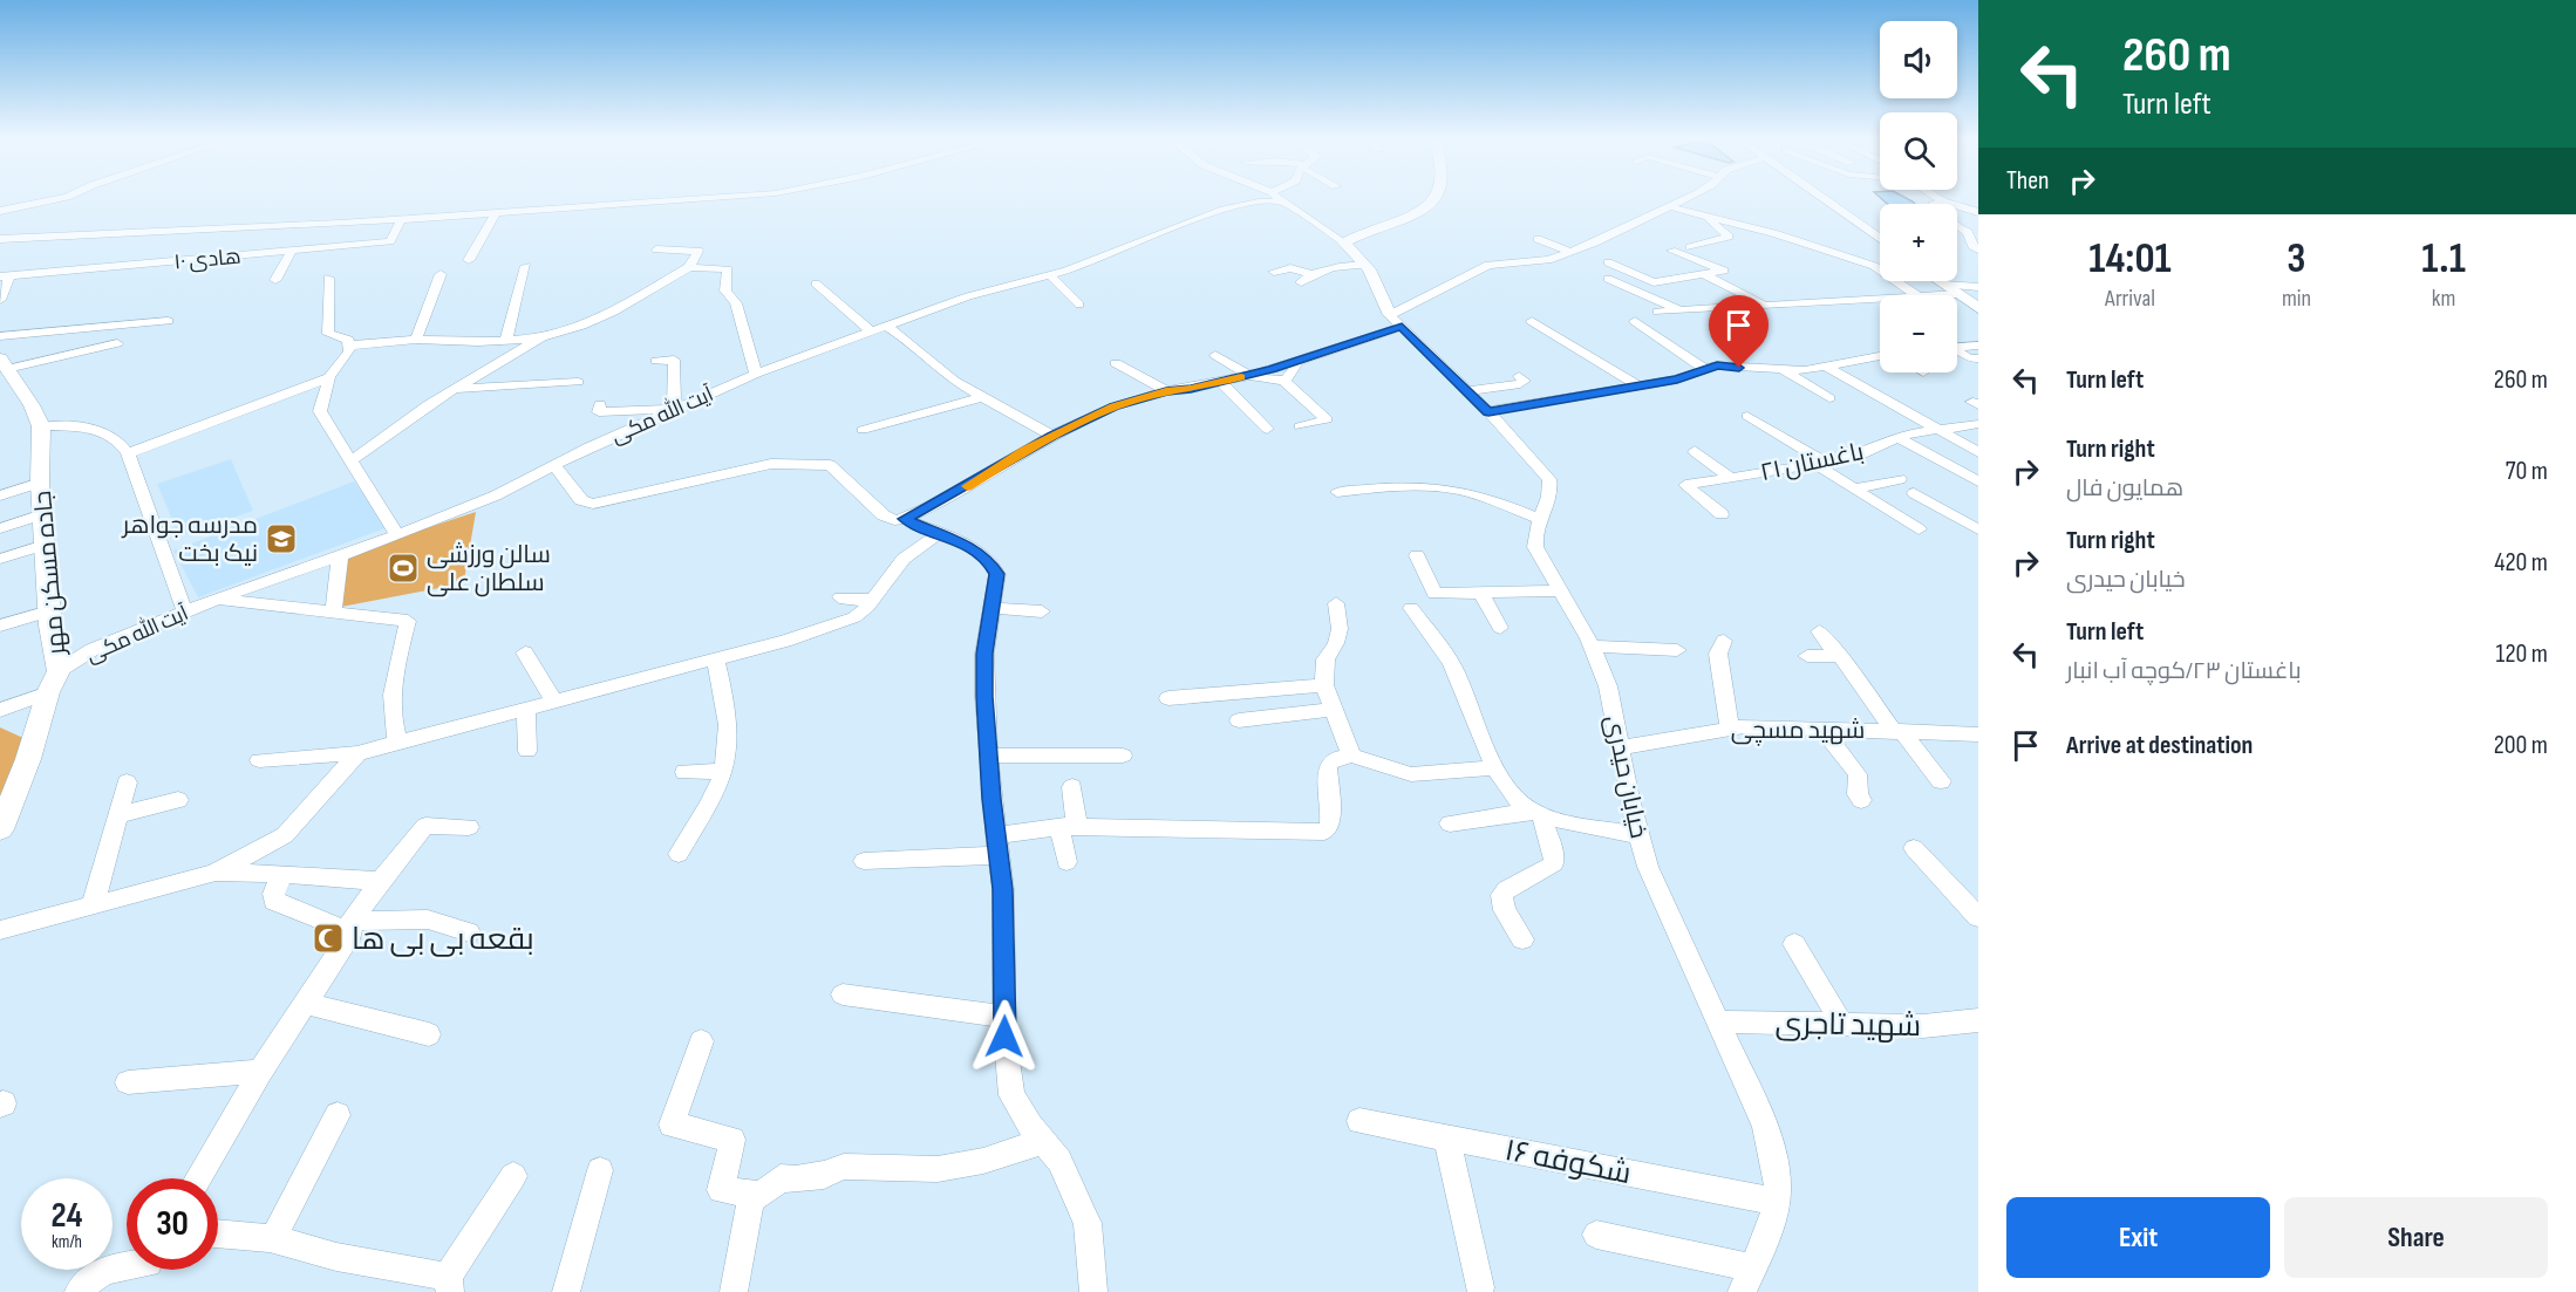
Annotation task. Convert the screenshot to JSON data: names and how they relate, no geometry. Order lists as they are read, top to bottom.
{
  "streets": {
    "main road": ["جاده مسکن مهر"],
    "street": [
      "هادی ۱۰",
      "آیت الله مکی",
      "باغستان ۲۱",
      "شهید مسچی",
      "خیابان حیدری",
      "شهید تاجری",
      "شکوفه ۱۶"
    ]
  },
  "crossings": [
    ["آیت الله مکی", "جاده مسکن مهر"],
    ["شهید مسچی", "خیابان حیدری"],
    ["خیابان حیدری", "شهید تاجری"],
    ["خیابان حیدری", "شکوفه ۱۶"]
  ],
  "places": {
    "school or university": ["مدرسه جواهر نیک بخت"],
    "sports": ["سالن ورزشی سلطان علی"],
    "mosque": ["بقعه بی بی ها"]
  },
  "page": {
    "turn": ["260 m", "Turn left"],
    "map_buttons": ["+", "−"],
    "then": "Then",
    "eta": [
      "14:01",
      "Arrival",
      "3",
      "min",
      "1.1",
      "km"
    ],
    "list": [
      {
        "name": "Turn left",
        "value": "260 m"
      },
      {
        "name": "Turn right",
        "note": "همایون فال",
        "value": "70 m"
      },
      {
        "name": "Turn right",
        "note": "خیابان حیدری",
        "value": "420 m"
      },
      {
        "name": "Turn left",
        "note": "باغستان ۲۳/کوچه آب انبار",
        "value": "120 m"
      },
      {
        "name": "Arrive at destination",
        "value": "200 m"
      }
    ],
    "speed": "24 km/h",
    "limit": "30",
    "buttons": ["Exit", "Share"]
  }
}
